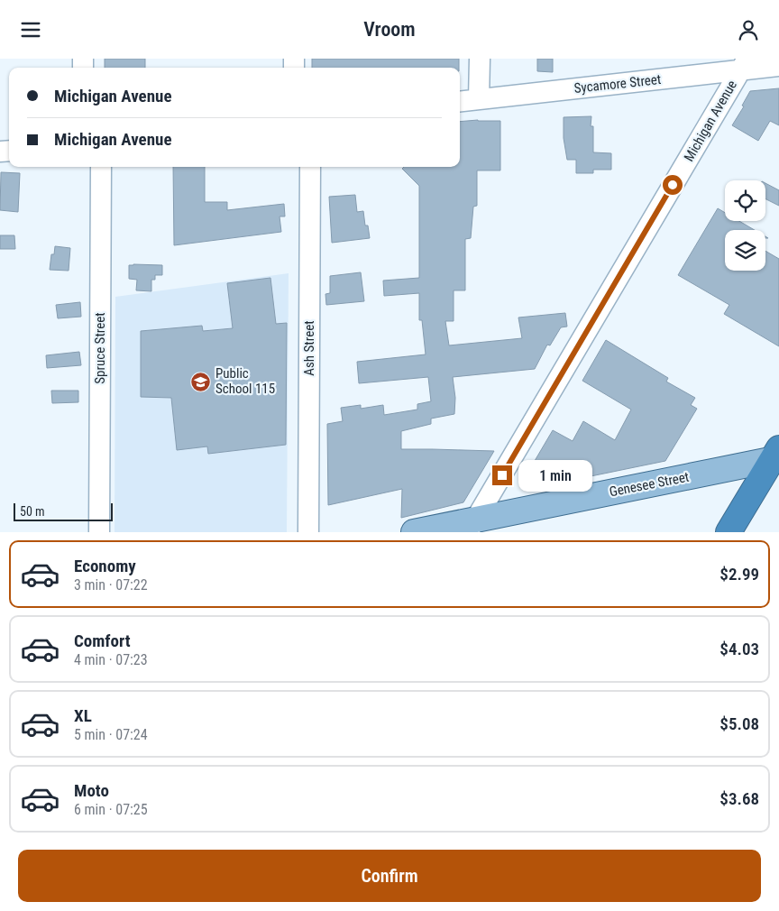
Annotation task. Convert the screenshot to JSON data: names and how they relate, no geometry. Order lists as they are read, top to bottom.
{
  "streets": {
    "main road": ["Genesee Street"],
    "street": [
      "Sycamore Street",
      "Michigan Avenue",
      "Spruce Street",
      "Ash Street"
    ]
  },
  "crossings": [
    ["Sycamore Street", "Michigan Avenue"],
    ["Michigan Avenue", "Genesee Street"]
  ],
  "places": {
    "school or university": ["Public School 115"]
  },
  "scale_bar": "50 m",
  "page": {
    "header": "Vroom",
    "banner": ["Michigan Avenue", "Michigan Avenue"],
    "bubble": "1 min",
    "scale": "50 m",
    "list": [
      {
        "name": "Economy",
        "note": "3 min · 07:22",
        "value": "$2.99"
      },
      {
        "name": "Comfort",
        "note": "4 min · 07:23",
        "value": "$4.03"
      },
      {
        "name": "XL",
        "note": "5 min · 07:24",
        "value": "$5.08"
      },
      {
        "name": "Moto",
        "note": "6 min · 07:25",
        "value": "$3.68"
      }
    ],
    "buttons": "Confirm"
  }
}
